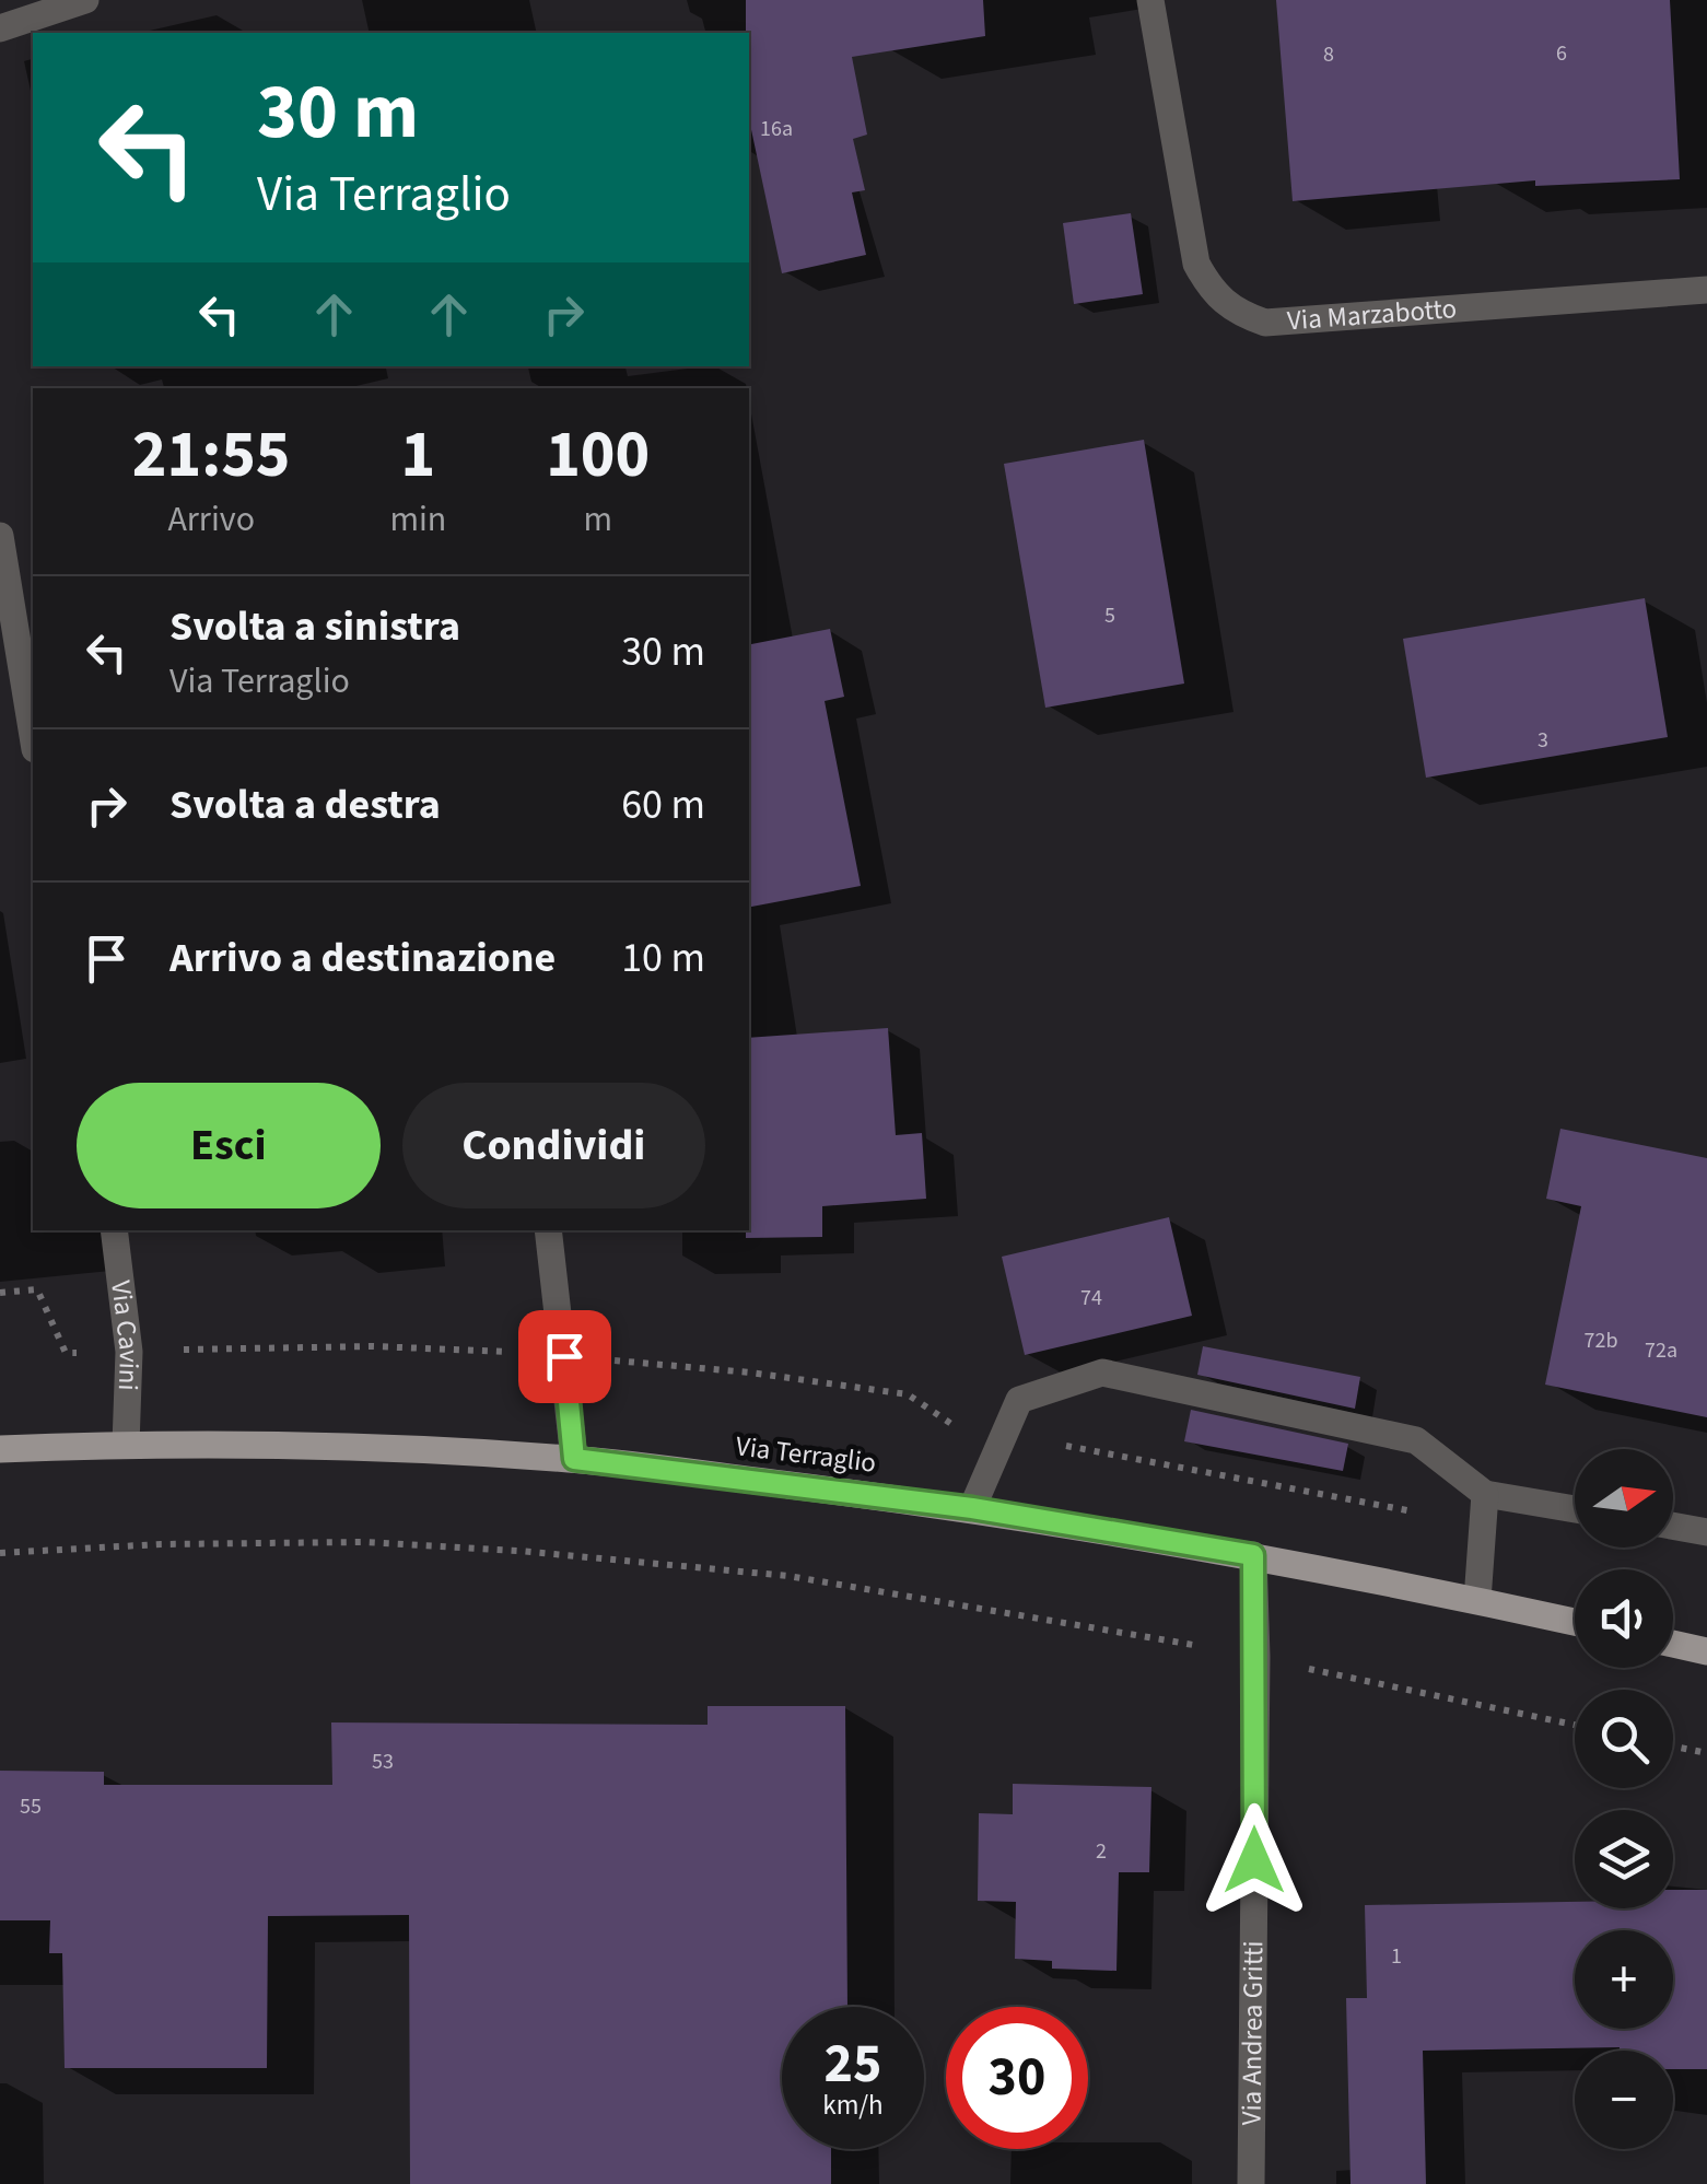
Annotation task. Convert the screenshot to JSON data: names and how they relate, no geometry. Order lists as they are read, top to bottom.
{
  "streets": {
    "main road": ["Via Terraglio"],
    "street": ["Via Marzabotto", "Via Cavini", "Via Andrea Gritti"]
  },
  "crossings": [
    ["Via Cavini", "Via Terraglio"],
    ["Via Terraglio", "Via Andrea Gritti"]
  ],
  "house_numbers": [
    "6",
    "8",
    "16a",
    "5",
    "3",
    "74",
    "72b",
    "72a",
    "53",
    "55",
    "2",
    "1"
  ],
  "north": "right",
  "page": {
    "turn": ["30 m", "Via Terraglio"],
    "eta": [
      "21:55",
      "Arrivo",
      "1",
      "min",
      "100",
      "m"
    ],
    "list": [
      {
        "name": "Svolta a sinistra",
        "note": "Via Terraglio",
        "value": "30 m"
      },
      {
        "name": "Svolta a destra",
        "value": "60 m"
      },
      {
        "name": "Arrivo a destinazione",
        "value": "10 m"
      }
    ],
    "buttons": ["Esci", "Condividi"],
    "map_buttons": ["+", "−"],
    "speed": "25 km/h",
    "limit": "30"
  }
}
